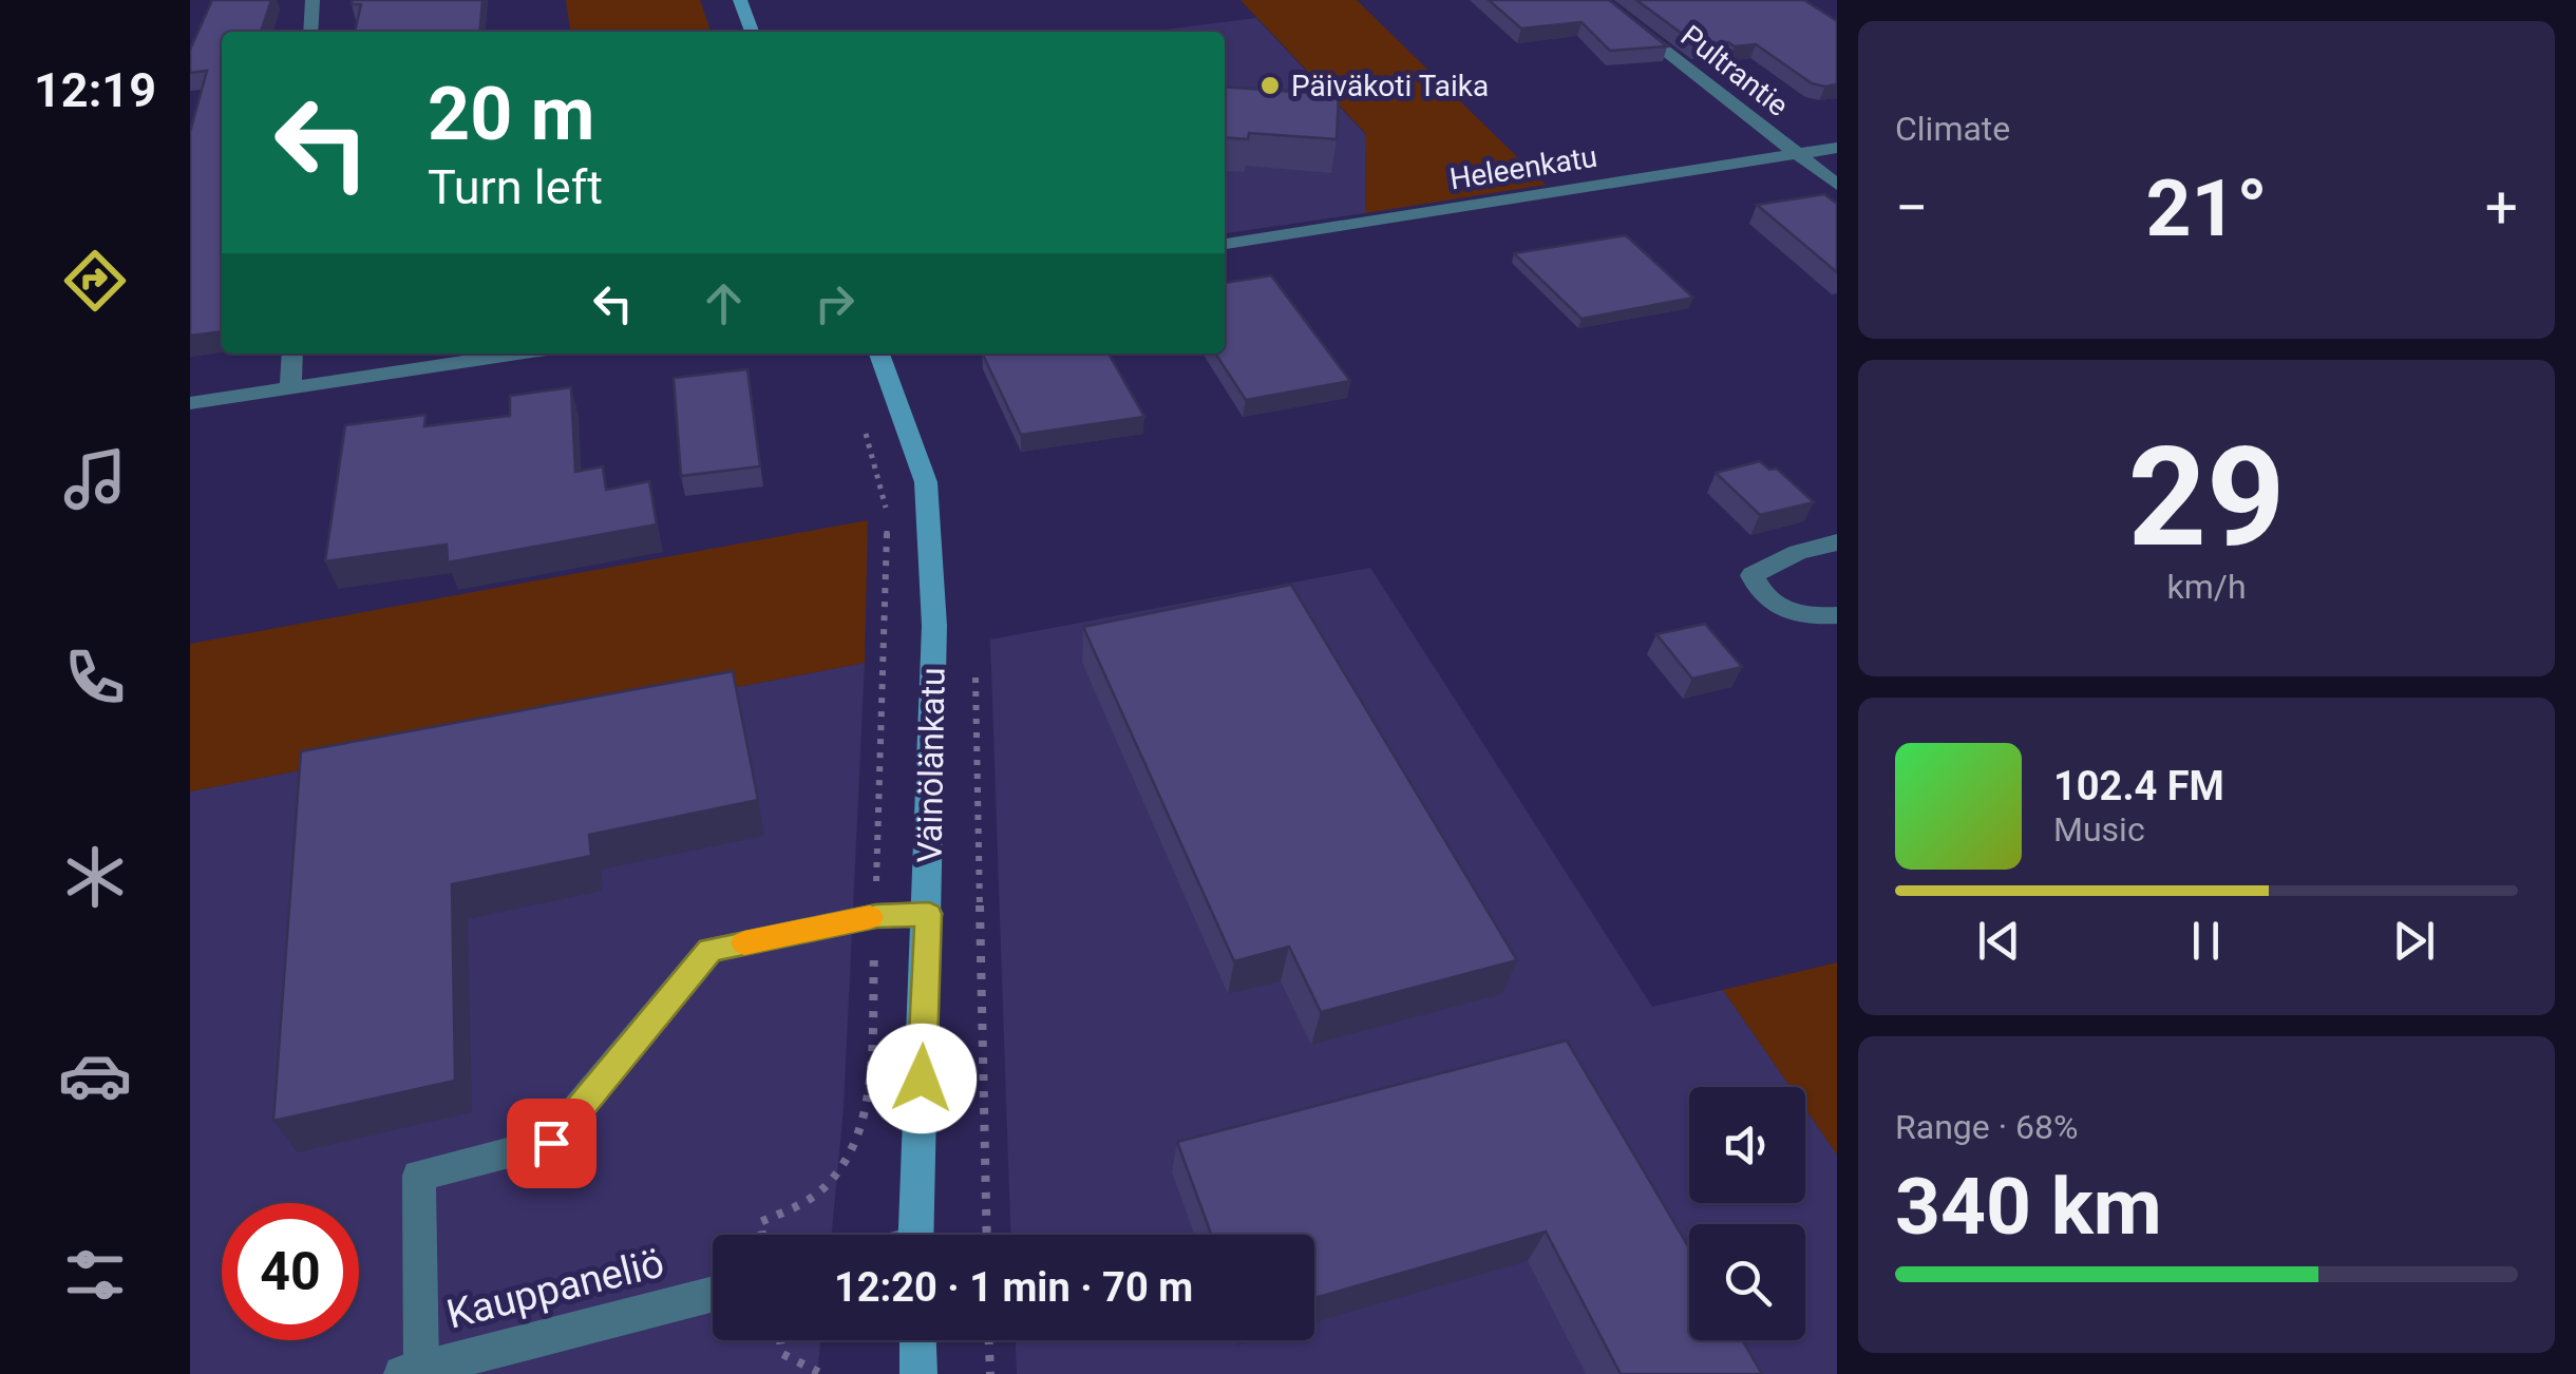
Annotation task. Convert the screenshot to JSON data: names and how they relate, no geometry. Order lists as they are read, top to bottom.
{
  "streets": {
    "street": [
      "Pultrantie",
      "Heleenkatu",
      "Väinölänkatu",
      "Kauppaneliö"
    ]
  },
  "crossings": [
    ["Pultrantie", "Heleenkatu"]
  ],
  "places": ["Päiväkoti Taika"],
  "page": {
    "tabs": "12:19",
    "tile": [
      "Climate",
      ["29", "km/h"],
      ["Range · 68%", "340 km"]
    ],
    "turn": ["20 m", "Turn left"],
    "heat": ["−", "21°", "+"],
    "song": ["102.4 FM", "Music"],
    "limit": "40",
    "trip": "12:20 · 1 min · 70 m"
  }
}
